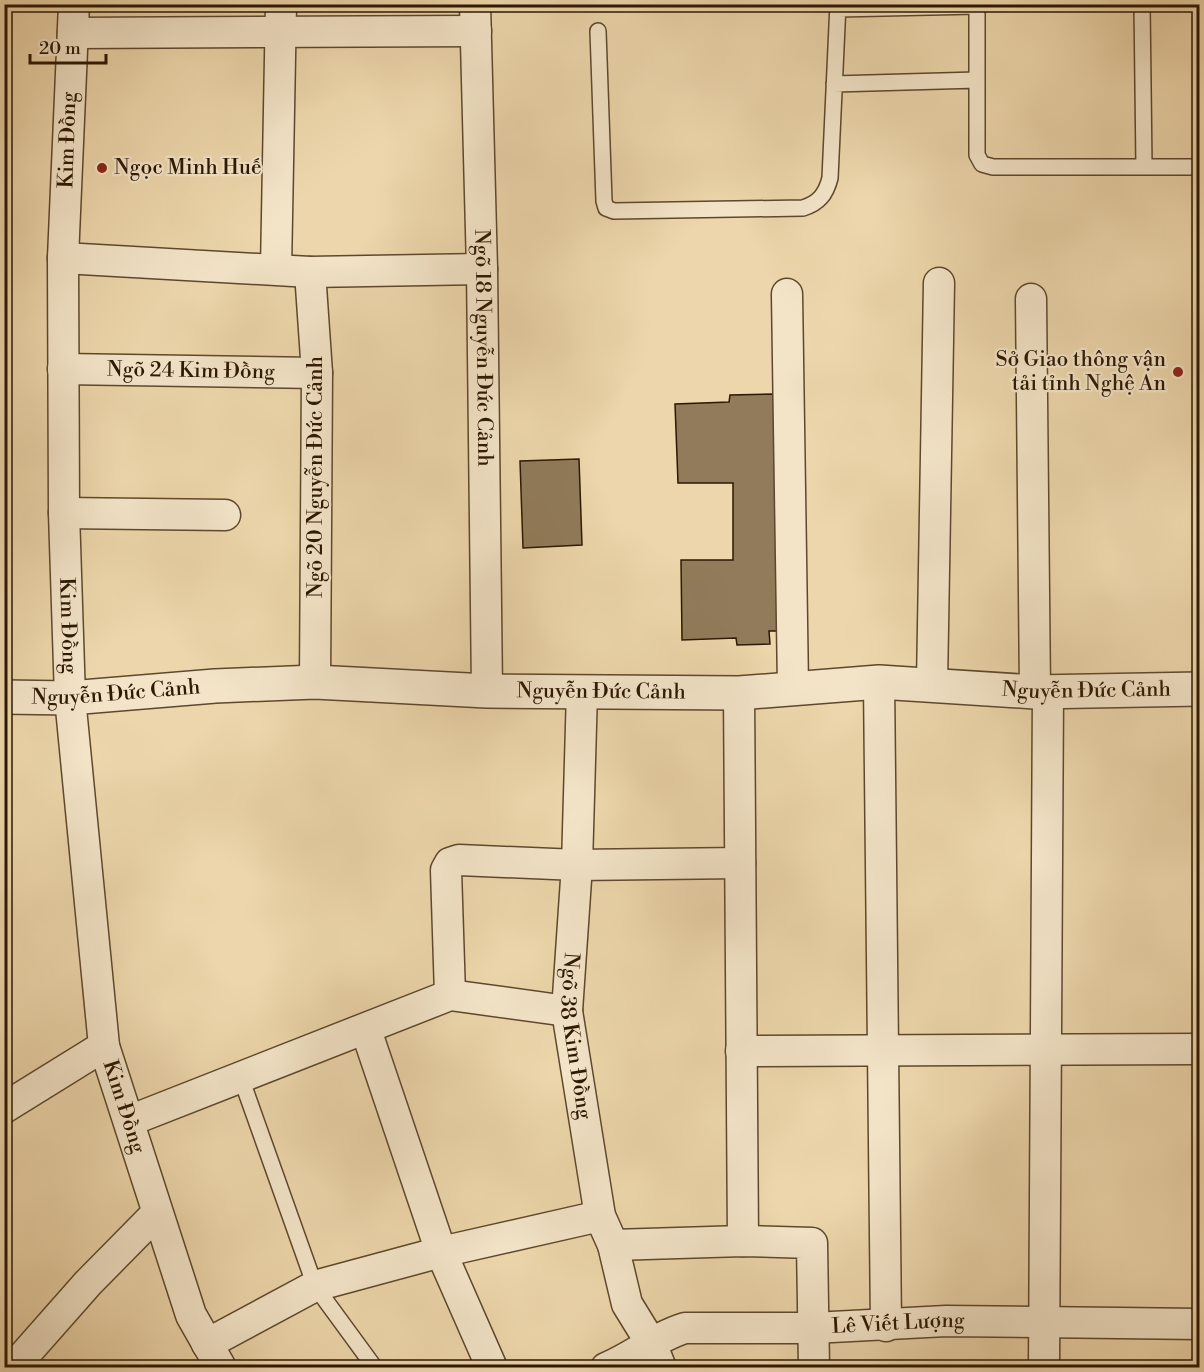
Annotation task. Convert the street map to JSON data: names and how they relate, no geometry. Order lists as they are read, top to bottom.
{
  "streets": {
    "street": [
      "Kim Đồng",
      "Ngõ 18 Nguyễn Đức Cảnh",
      "Ngõ 24 Kim Đồng",
      "Ngõ 20 Nguyễn Đức Cảnh",
      "Nguyễn Đức Cảnh",
      "Ngõ 38 Kim Đồng",
      "Lê Viết Lượng"
    ]
  },
  "crossings": [
    ["Kim Đồng", "Ngõ 24 Kim Đồng"],
    ["Kim Đồng", "Nguyễn Đức Cảnh"],
    ["Ngõ 18 Nguyễn Đức Cảnh", "Nguyễn Đức Cảnh"],
    ["Ngõ 24 Kim Đồng", "Ngõ 20 Nguyễn Đức Cảnh"],
    ["Ngõ 20 Nguyễn Đức Cảnh", "Nguyễn Đức Cảnh"],
    ["Nguyễn Đức Cảnh", "Ngõ 38 Kim Đồng"],
    ["Ngõ 38 Kim Đồng", "Lê Viết Lượng"]
  ],
  "places": ["Ngọc Minh Huế", "Sở Giao thông vận tải tỉnh Nghệ An"],
  "scale_bar": "20 m"
}
